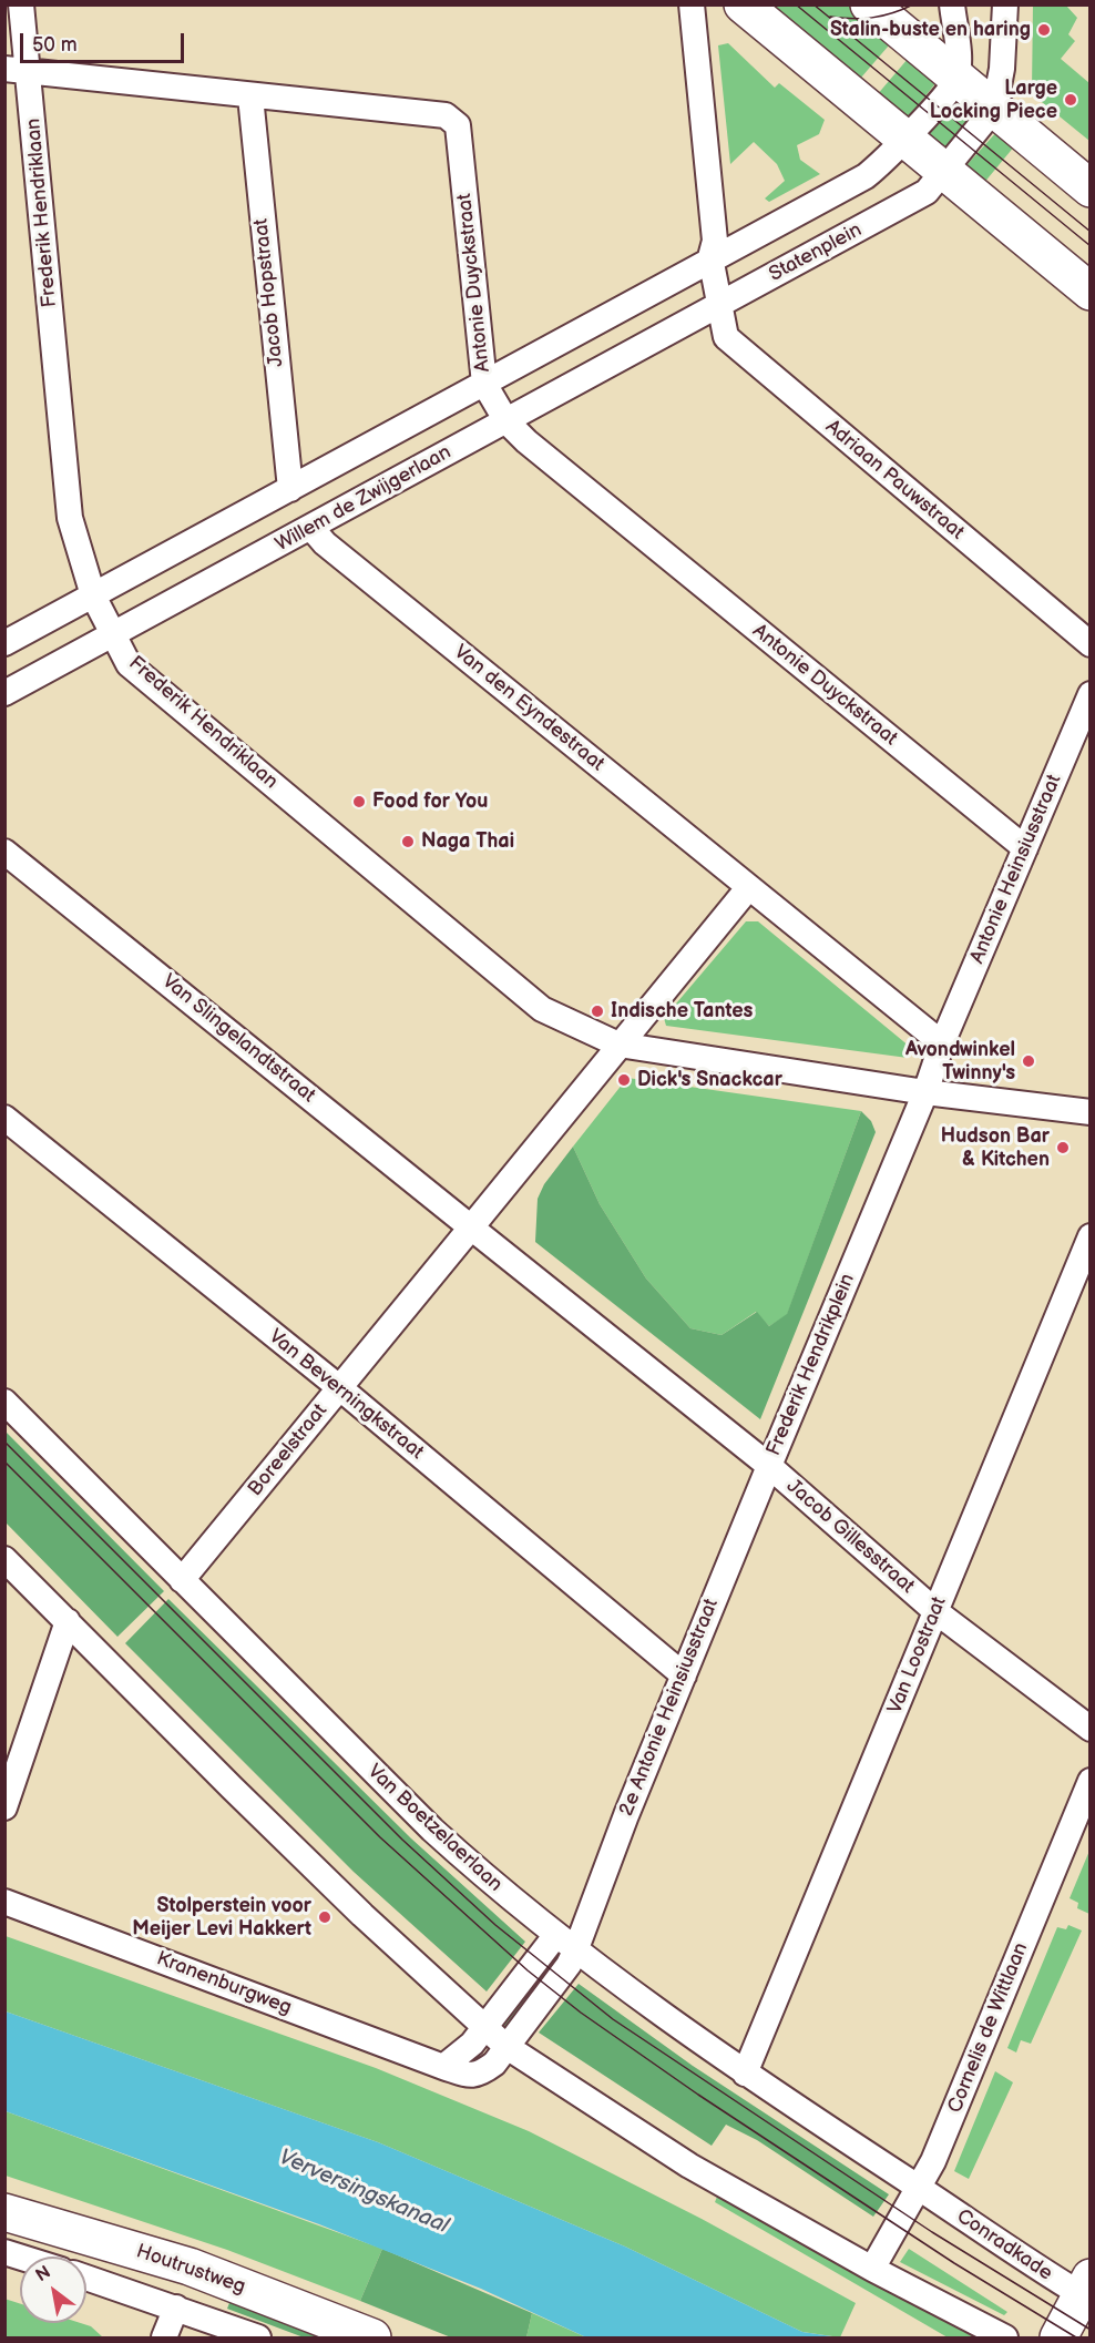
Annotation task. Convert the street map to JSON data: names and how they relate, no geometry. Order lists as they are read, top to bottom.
{
  "streets": {
    "street": [
      "Frederik Hendriklaan",
      "Statenplein",
      "Antonie Duyckstraat",
      "Jacob Hopstraat",
      "Adriaan Pauwstraat",
      "Willem de Zwijgerlaan",
      "Van den Eyndestraat",
      "Antonie Heinsiusstraat",
      "Van Slingelandtstraat",
      "Frederik Hendrikplein",
      "Van Beverningkstraat",
      "Boreelstraat",
      "Jacob Gillesstraat",
      "Van Loostraat",
      "2e Antonie Heinsiusstraat",
      "Van Boetzelaerlaan",
      "Kranenburgweg",
      "Cornelis de Wittlaan",
      "Conradkade",
      "Houtrustweg"
    ]
  },
  "crossings": [
    ["Frederik Hendriklaan", "Antonie Duyckstraat"],
    ["Frederik Hendriklaan", "Willem de Zwijgerlaan"],
    ["Statenplein", "Adriaan Pauwstraat"],
    ["Statenplein", "Willem de Zwijgerlaan"],
    ["Antonie Duyckstraat", "Jacob Hopstraat"],
    ["Antonie Duyckstraat", "Willem de Zwijgerlaan"],
    ["Antonie Duyckstraat", "Antonie Heinsiusstraat"],
    ["Adriaan Pauwstraat", "Willem de Zwijgerlaan"],
    ["Willem de Zwijgerlaan", "Van den Eyndestraat"],
    ["Antonie Heinsiusstraat", "Frederik Hendrikplein"],
    ["Van Slingelandtstraat", "Frederik Hendrikplein"],
    ["Van Slingelandtstraat", "Boreelstraat"],
    ["Frederik Hendrikplein", "Boreelstraat"],
    ["Frederik Hendrikplein", "Jacob Gillesstraat"],
    ["Frederik Hendrikplein", "2e Antonie Heinsiusstraat"],
    ["Van Beverningkstraat", "Boreelstraat"],
    ["Van Beverningkstraat", "2e Antonie Heinsiusstraat"],
    ["Boreelstraat", "Van Boetzelaerlaan"],
    ["Jacob Gillesstraat", "Van Loostraat"],
    ["Jacob Gillesstraat", "2e Antonie Heinsiusstraat"],
    ["Van Loostraat", "Van Boetzelaerlaan"],
    ["2e Antonie Heinsiusstraat", "Van Boetzelaerlaan"],
    ["2e Antonie Heinsiusstraat", "Kranenburgweg"],
    ["Van Boetzelaerlaan", "Kranenburgweg"],
    ["Van Boetzelaerlaan", "Cornelis de Wittlaan"],
    ["Van Boetzelaerlaan", "Conradkade"],
    ["Cornelis de Wittlaan", "Conradkade"]
  ],
  "water": ["Verversingskanaal"],
  "places": [
    "Stalin-buste en haring",
    "Large Locking Piece",
    "Food for You",
    "Naga Thai",
    "Indische Tantes",
    "Avondwinkel Twinny's",
    "Dick's Snackcar",
    "Hudson Bar & Kitchen",
    "Stolperstein voor Meijer Levi Hakkert"
  ],
  "scale_bar": "50 m",
  "north": "top left"
}
